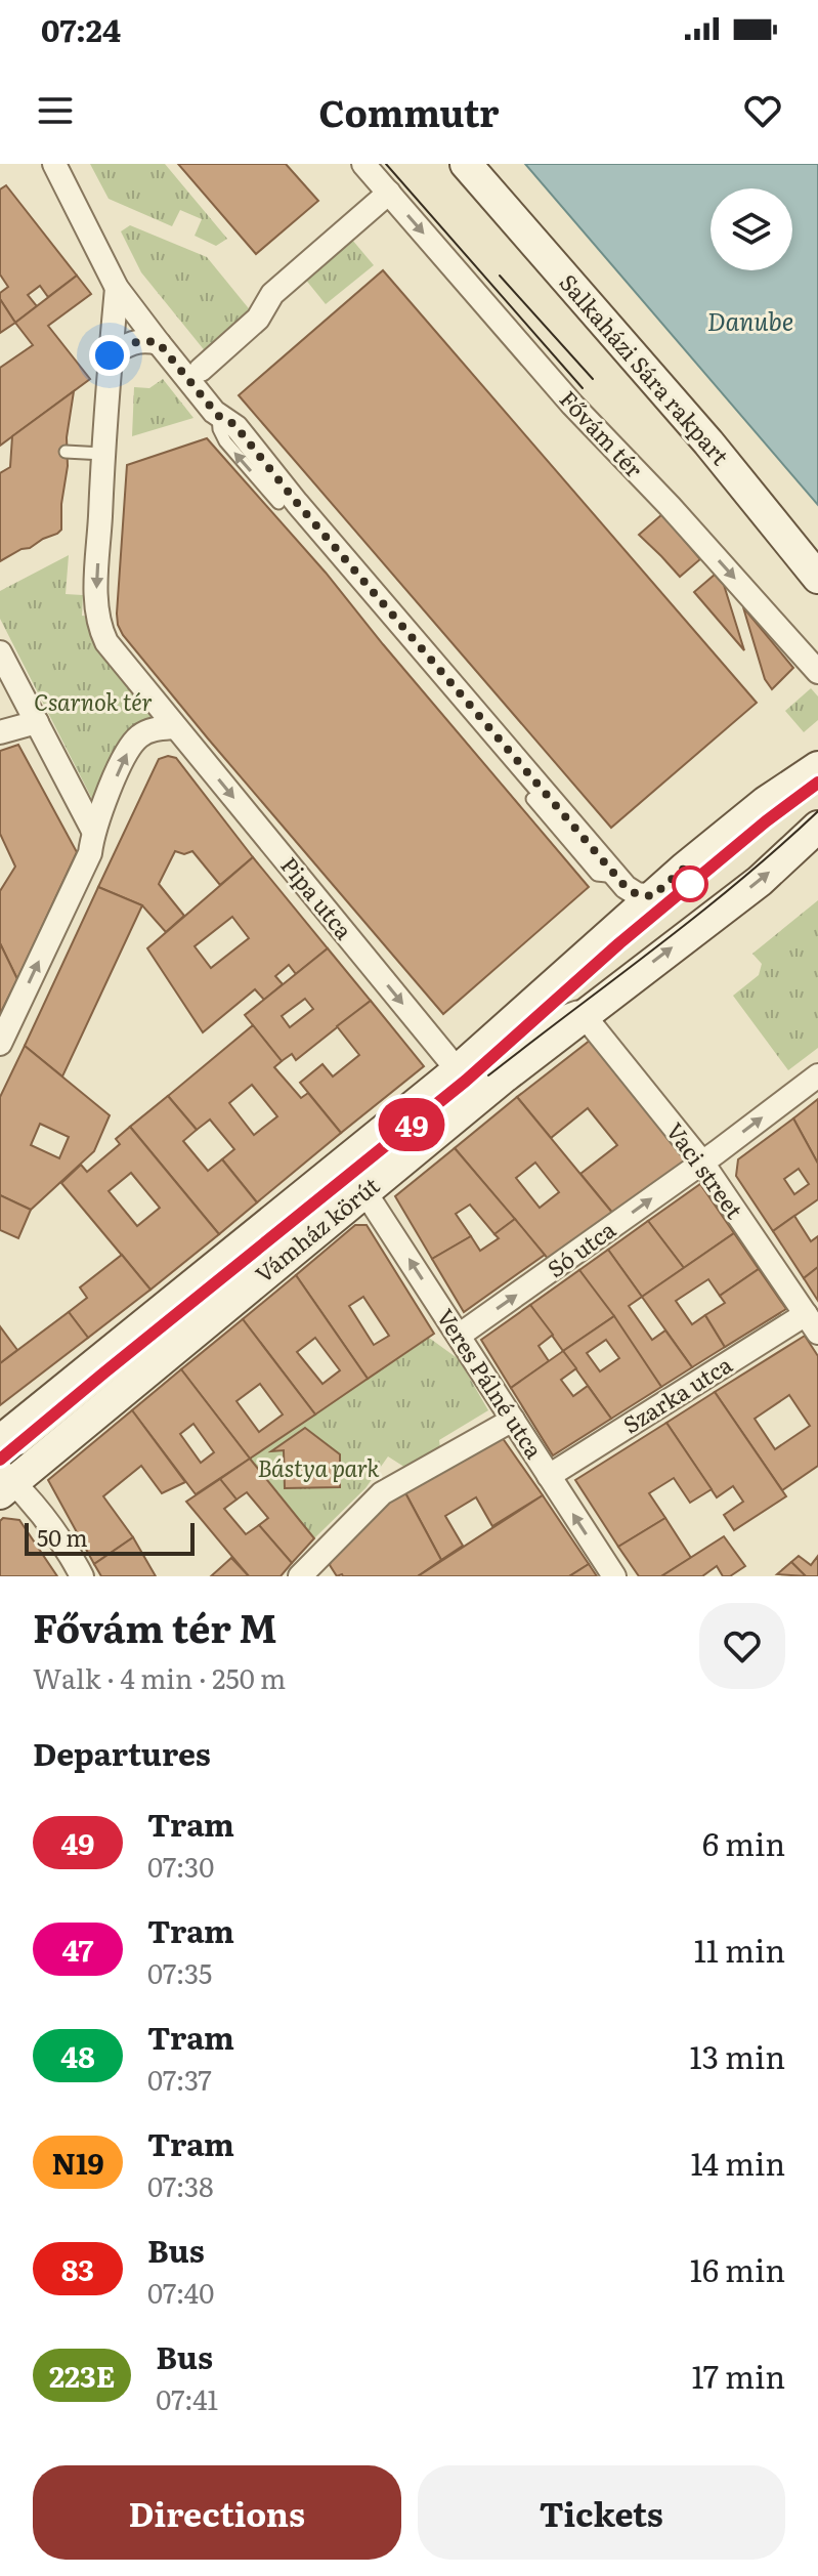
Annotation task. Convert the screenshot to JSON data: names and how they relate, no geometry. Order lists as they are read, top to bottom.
{
  "streets": {
    "main road": ["Salkaházi Sára rakpart", "Vámház körút"],
    "street": [
      "Fővám tér",
      "Pipa utca",
      "Vaci street",
      "Só utca",
      "Veres Pálné utca",
      "Szarka utca"
    ]
  },
  "crossings": [
    ["Pipa utca", "Vámház körút"],
    ["Vaci street", "Vámház körút"],
    ["Vaci street", "Só utca"],
    ["Vaci street", "Szarka utca"],
    ["Vámház körút", "Veres Pálné utca"],
    ["Só utca", "Veres Pálné utca"],
    ["Veres Pálné utca", "Szarka utca"]
  ],
  "one_way": [
    "Fővám tér",
    "Pipa utca",
    "Só utca",
    "Veres Pálné utca"
  ],
  "water": ["Danube"],
  "parks": ["Csarnok tér", "Bástya park"],
  "lines": ["tram line 49"],
  "scale_bar": "50 m",
  "page": {
    "status": "07:24",
    "header": "Commutr",
    "on_map": "49",
    "scale": "50 m",
    "heading": [
      ["Fővám tér M", "Walk · 4 min · 250 m"],
      "Departures"
    ],
    "list": [
      {
        "mark": "49",
        "name": "Tram",
        "note": "07:30",
        "value": "6 min"
      },
      {
        "mark": "47",
        "name": "Tram",
        "note": "07:35",
        "value": "11 min"
      },
      {
        "mark": "48",
        "name": "Tram",
        "note": "07:37",
        "value": "13 min"
      },
      {
        "mark": "N19",
        "name": "Tram",
        "note": "07:38",
        "value": "14 min"
      },
      {
        "mark": "83",
        "name": "Bus",
        "note": "07:40",
        "value": "16 min"
      },
      {
        "mark": "223E",
        "name": "Bus",
        "note": "07:41",
        "value": "17 min"
      }
    ],
    "buttons": ["Directions", "Tickets"]
  }
}
